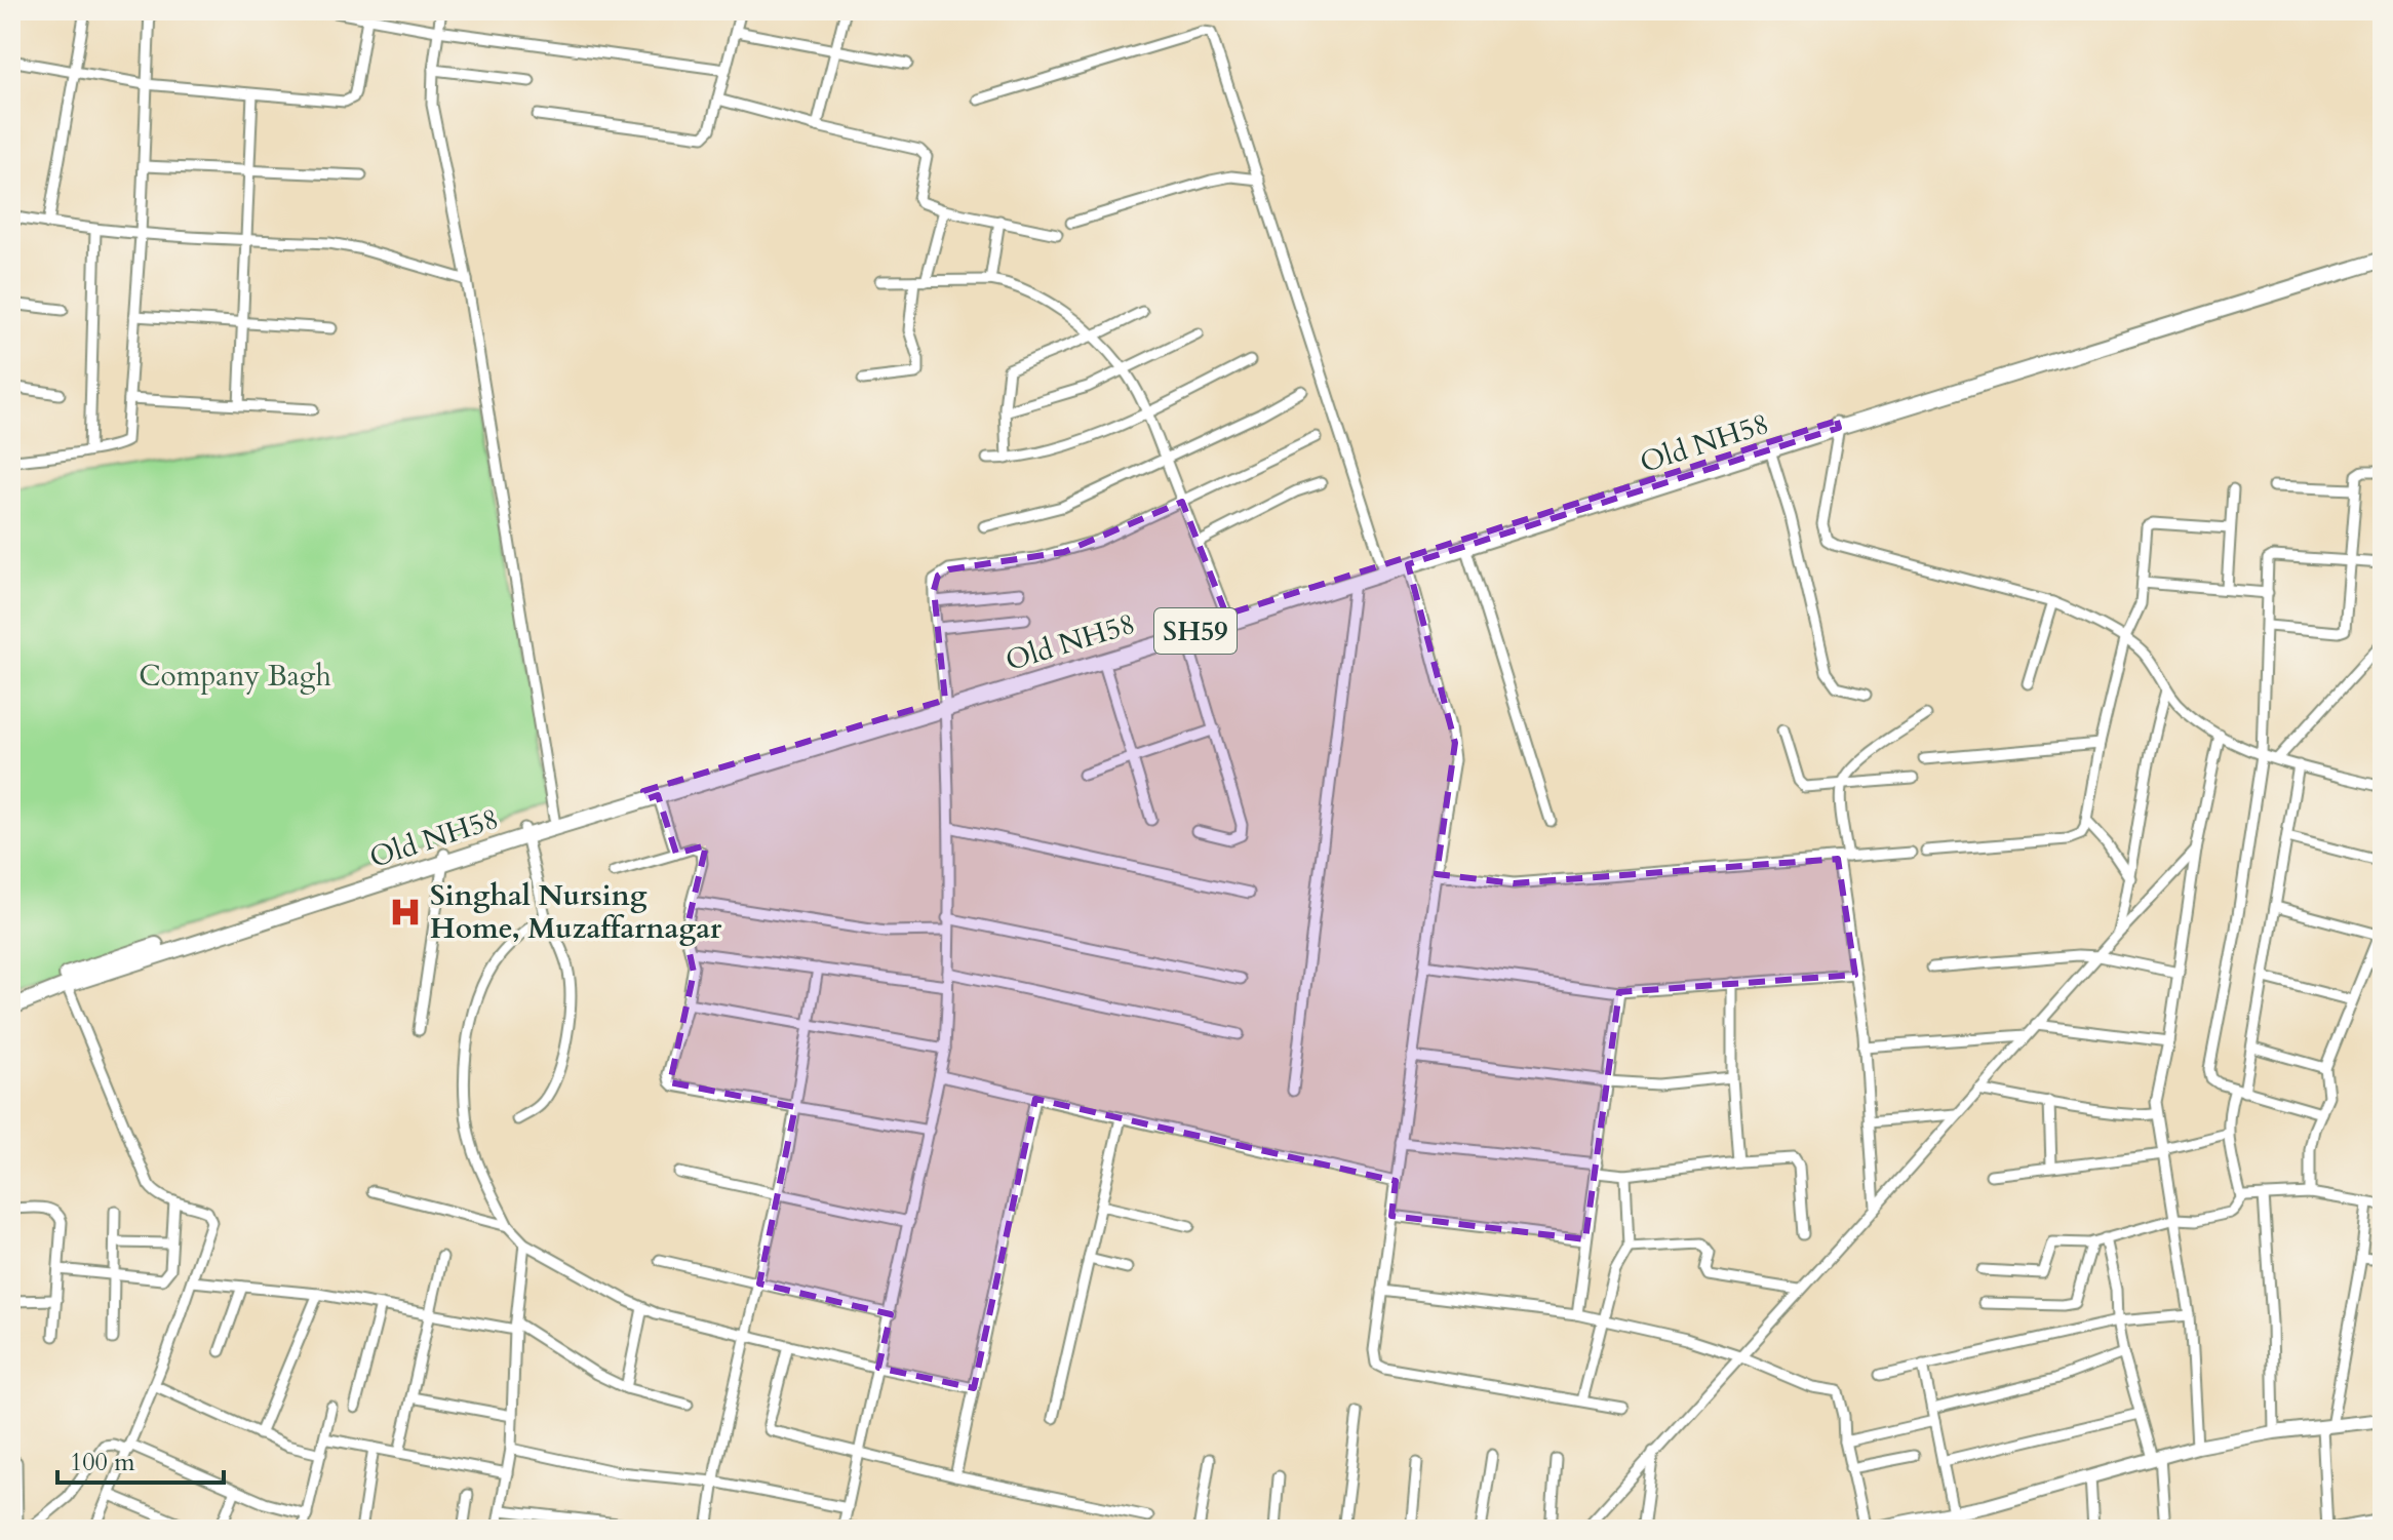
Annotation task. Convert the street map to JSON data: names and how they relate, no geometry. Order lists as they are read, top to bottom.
{
  "streets": {
    "main road": ["Old NH58", "SH59"]
  },
  "parks": ["Company Bagh"],
  "places": {
    "hospital": ["Singhal Nursing Home, Muzaffarnagar"]
  },
  "scale_bar": "100 m"
}
